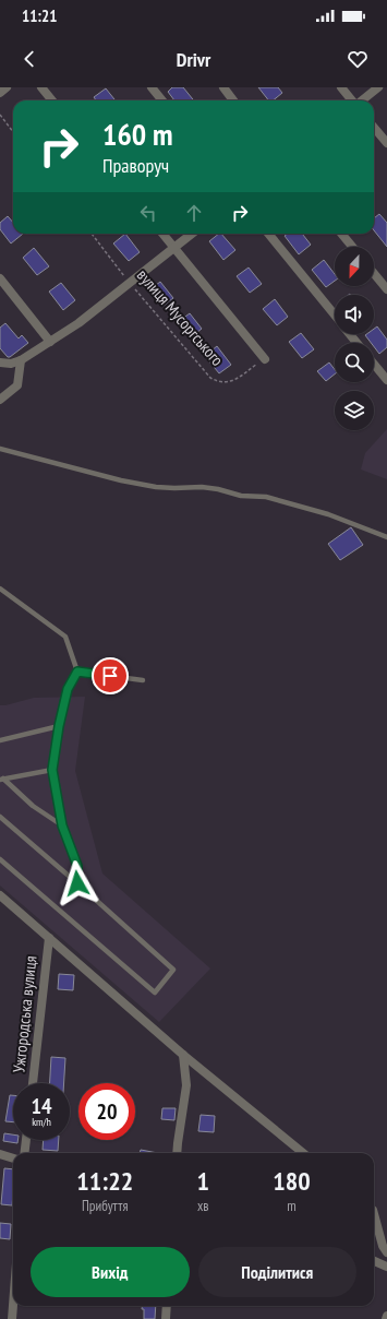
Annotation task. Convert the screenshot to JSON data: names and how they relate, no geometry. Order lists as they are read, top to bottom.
{
  "streets": {
    "street": ["Ужгородська вулиця"],
    "path": ["вулиця Мусоргського"]
  },
  "north": "bottom",
  "page": {
    "status": "11:21",
    "header": "Drivr",
    "turn": ["160 m", "Праворуч"],
    "speed": "14 km/h",
    "limit": "20",
    "eta": [
      "11:22",
      "Прибуття",
      "1",
      "хв",
      "180",
      "m"
    ],
    "buttons": ["Вихід", "Поділитися"]
  }
}
